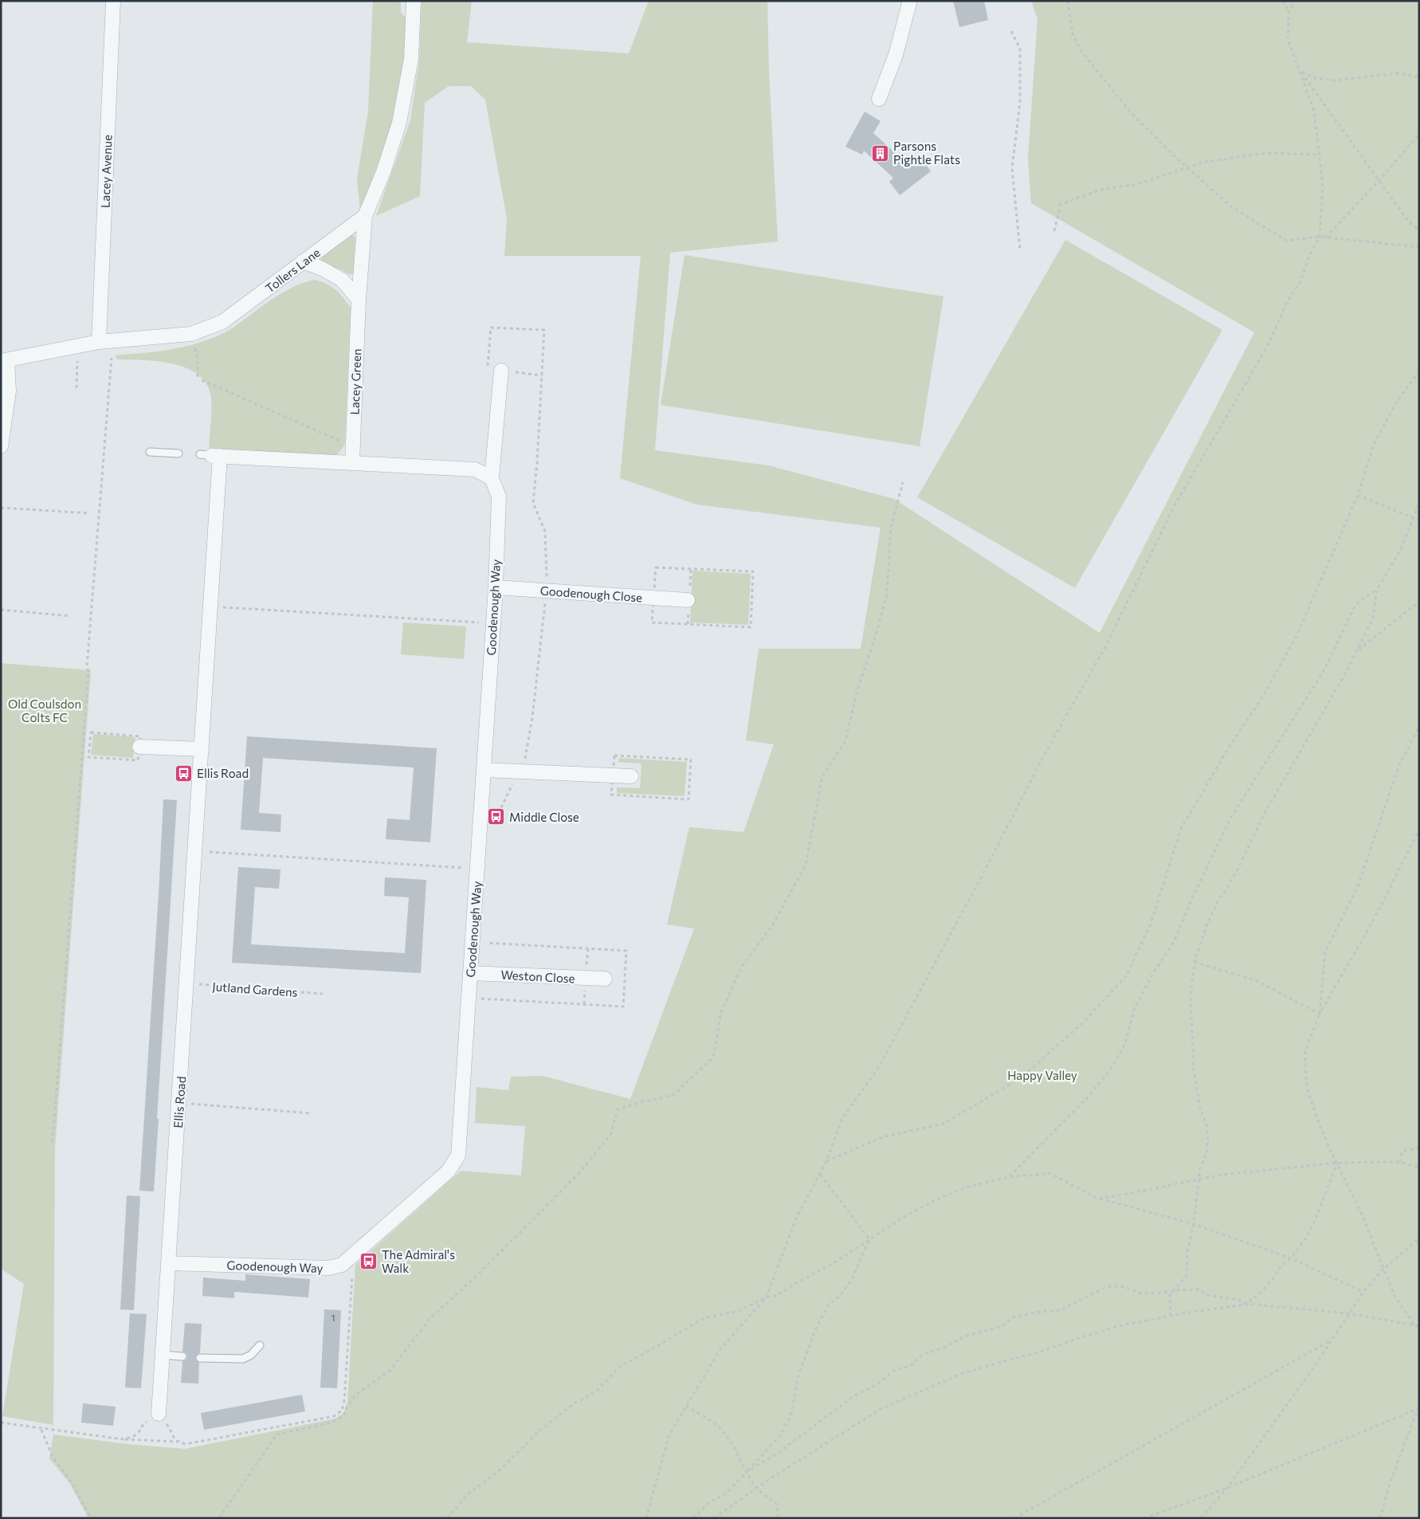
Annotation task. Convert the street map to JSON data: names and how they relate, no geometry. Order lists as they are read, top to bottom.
{
  "streets": {
    "street": [
      "Lacey Avenue",
      "Tollers Lane",
      "Lacey Green",
      "Goodenough Close",
      "Goodenough Way",
      "Weston Close",
      "Ellis Road"
    ],
    "path": ["Jutland Gardens"]
  },
  "crossings": [
    ["Lacey Avenue", "Tollers Lane"],
    ["Tollers Lane", "Lacey Green"],
    ["Lacey Green", "Ellis Road"],
    ["Goodenough Close", "Goodenough Way"],
    ["Goodenough Way", "Weston Close"],
    ["Goodenough Way", "Ellis Road"],
    ["Jutland Gardens", "Ellis Road"]
  ],
  "parks": ["Old Coulsdon Colts FC", "Happy Valley"],
  "places": {
    "building": ["Parsons Pightle Flats"],
    "bus stop": ["Ellis Road", "Middle Close", "The Admiral's Walk"]
  },
  "house_numbers": ["1"]
}
